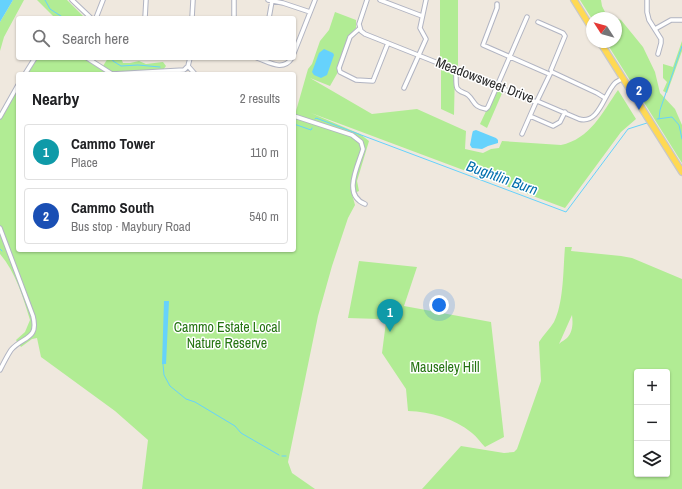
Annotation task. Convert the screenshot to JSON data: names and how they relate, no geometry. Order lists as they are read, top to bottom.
{
  "streets": {
    "street": ["Meadowsweet Drive"]
  },
  "water": ["Bughtlin Burn"],
  "parks": ["Cammo Estate Local Nature Reserve", "Mauseley Hill"],
  "north": "top left",
  "page": {
    "search": "Search here",
    "heading": ["Nearby", "2 results"],
    "pins": ["2", "1"],
    "list": [
      {
        "mark": "1",
        "name": "Cammo Tower",
        "note": "Place",
        "value": "110 m"
      },
      {
        "mark": "2",
        "name": "Cammo South",
        "note": "Bus stop · Maybury Road",
        "value": "540 m"
      }
    ],
    "map_buttons": ["+", "−"]
  }
}
